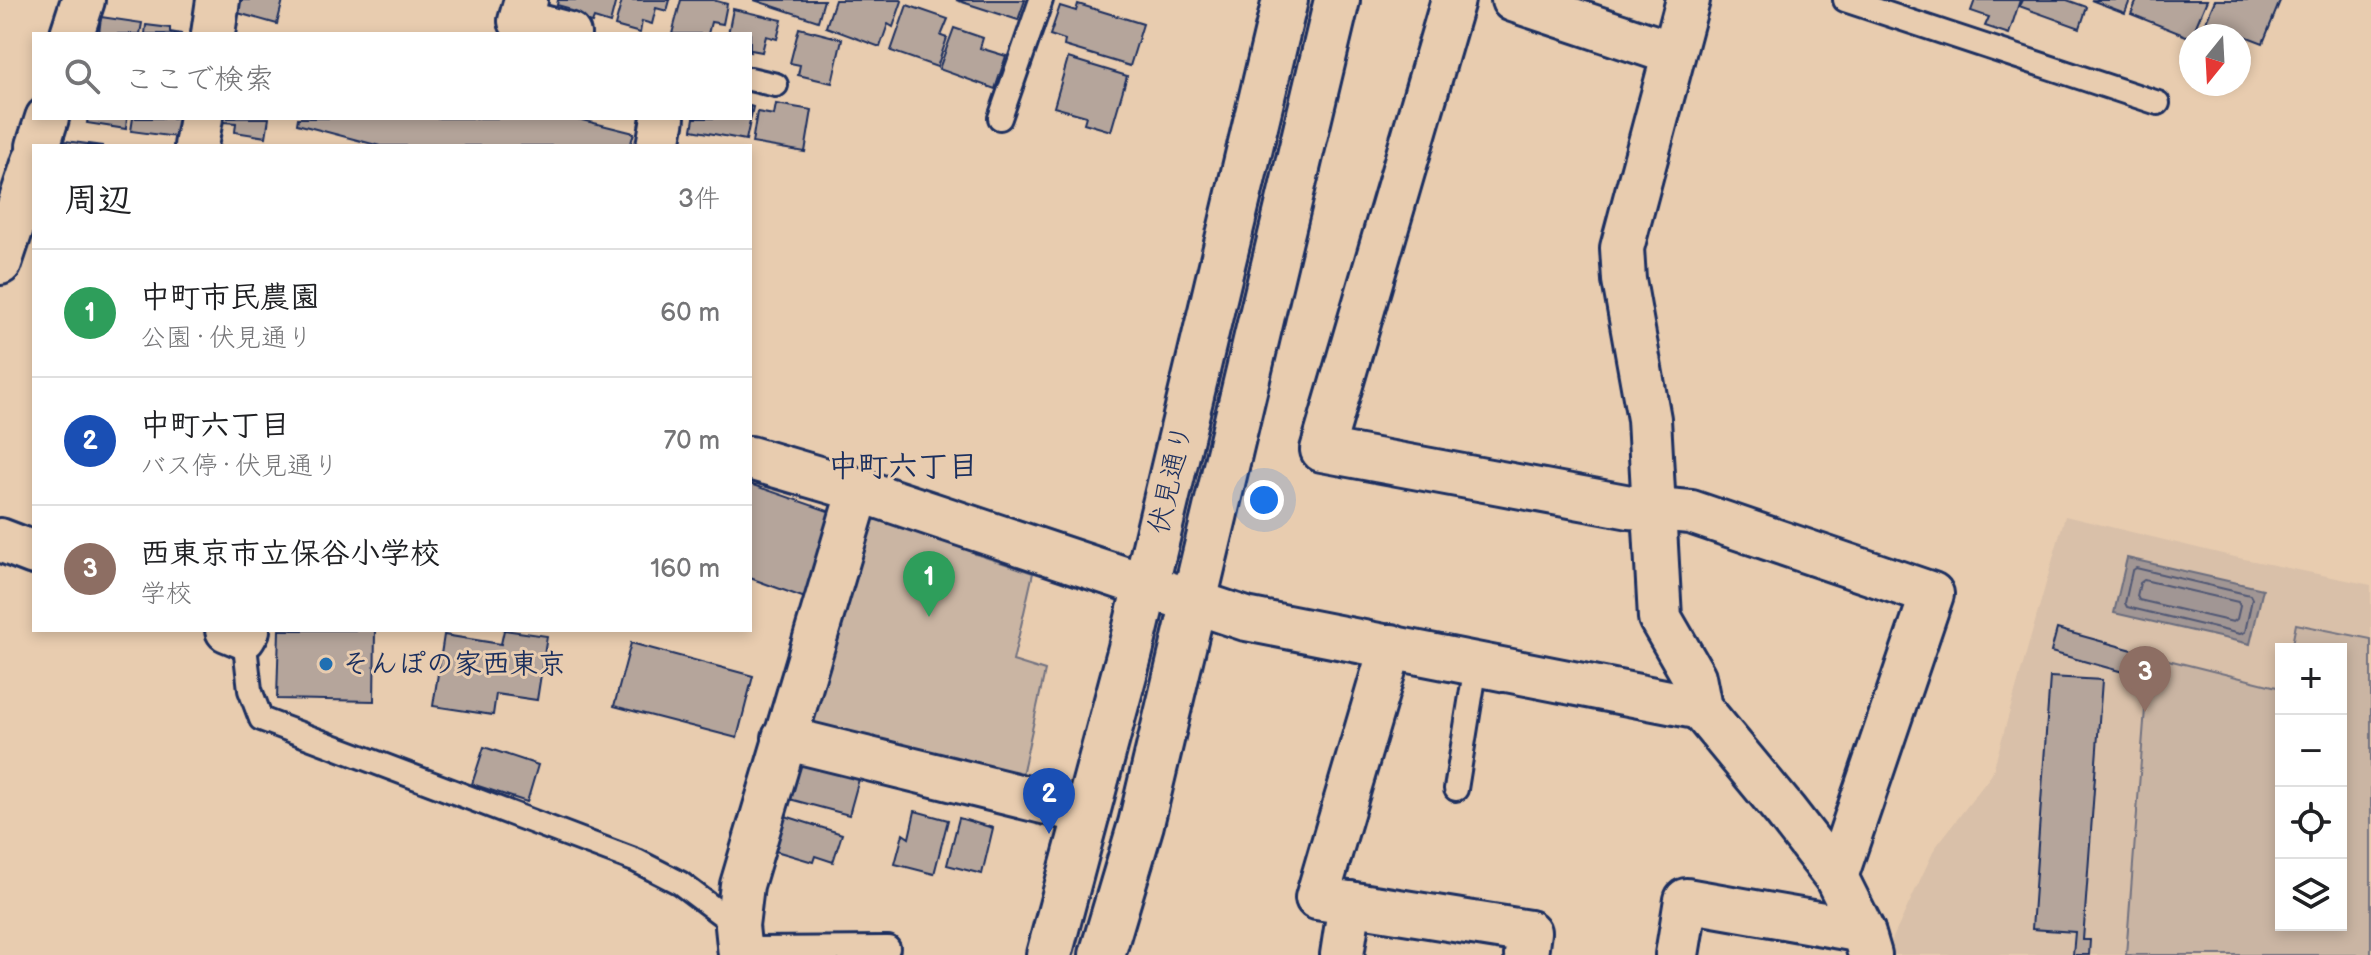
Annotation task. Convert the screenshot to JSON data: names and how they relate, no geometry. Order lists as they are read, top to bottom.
{
  "streets": {
    "main road": ["伏見通り"]
  },
  "districts": ["中町六丁目"],
  "places": ["そんぽの家西東京"],
  "north": "bottom",
  "page": {
    "search": "ここで検索",
    "heading": ["周辺", "3件"],
    "list": [
      {
        "mark": "1",
        "name": "中町市民農園",
        "note": "公園 · 伏見通り",
        "value": "60 m"
      },
      {
        "mark": "2",
        "name": "中町六丁目",
        "note": "バス停 · 伏見通り",
        "value": "70 m"
      },
      {
        "mark": "3",
        "name": "西東京市立保谷小学校",
        "note": "学校",
        "value": "160 m"
      }
    ],
    "pins": ["1", "3", "2"],
    "map_buttons": ["+", "−"]
  }
}
